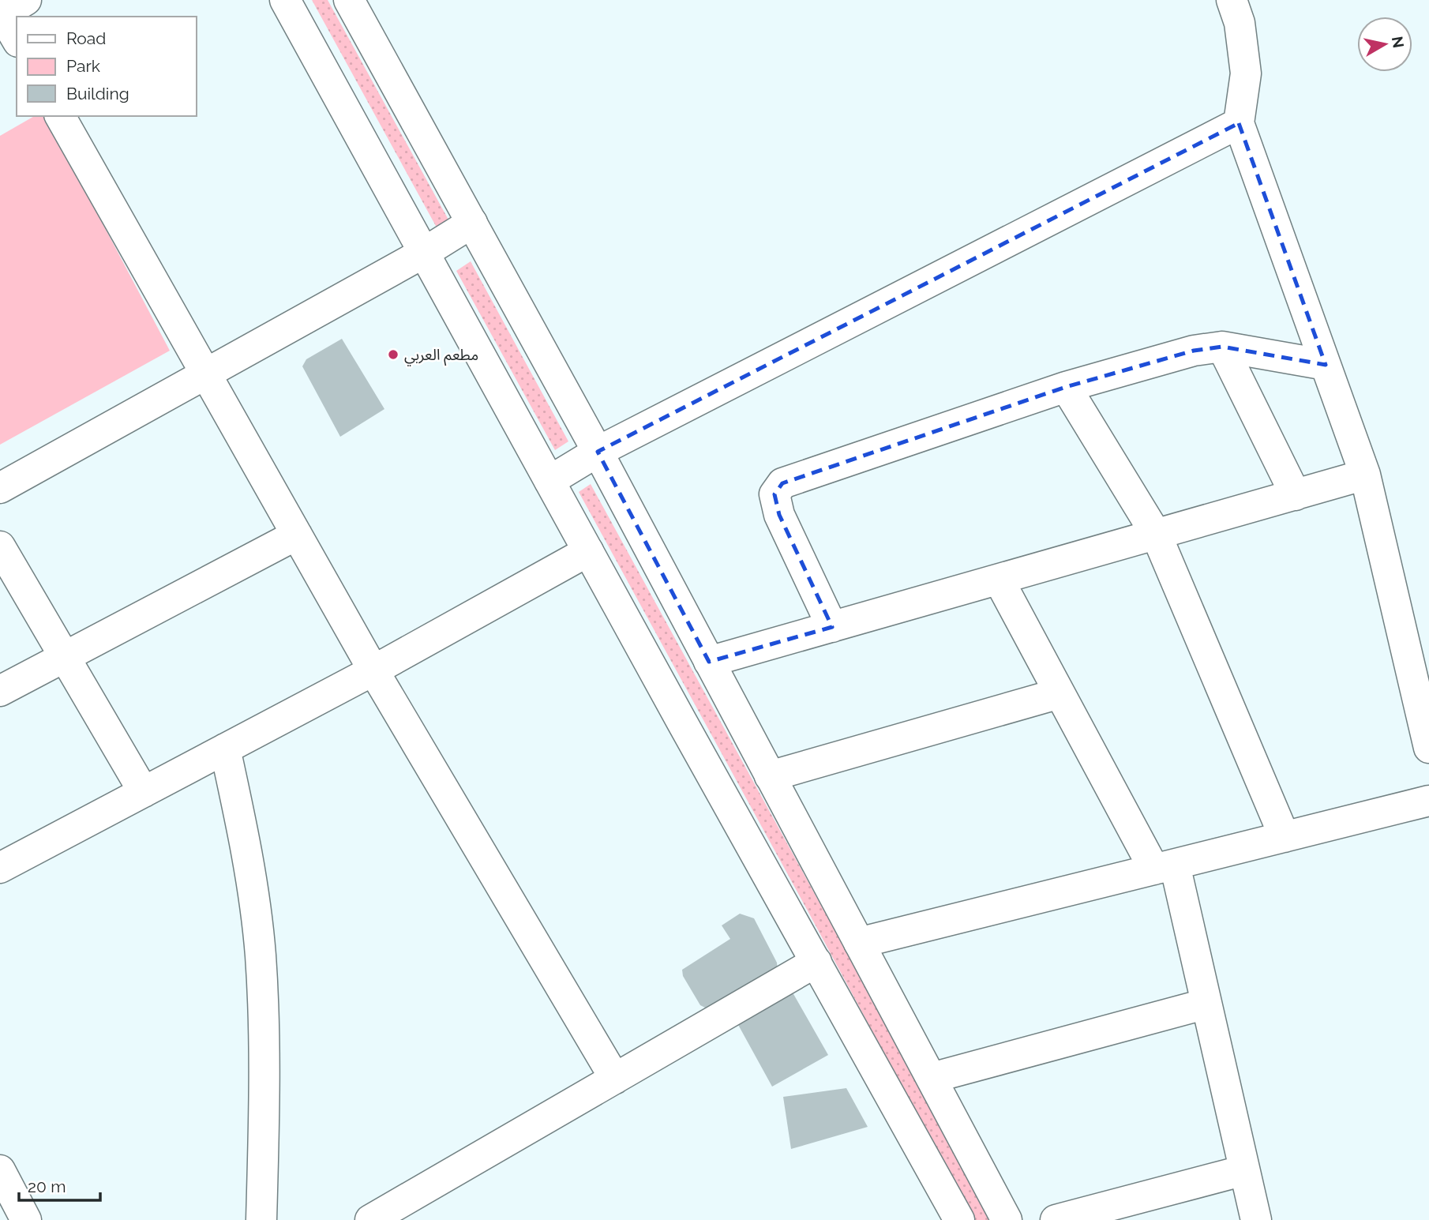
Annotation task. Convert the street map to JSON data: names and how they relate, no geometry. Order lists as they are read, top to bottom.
{
  "places": ["مطعم العربي"],
  "legend": ["Road", "Park", "Building"],
  "scale_bar": "20 m",
  "north": "right"
}
